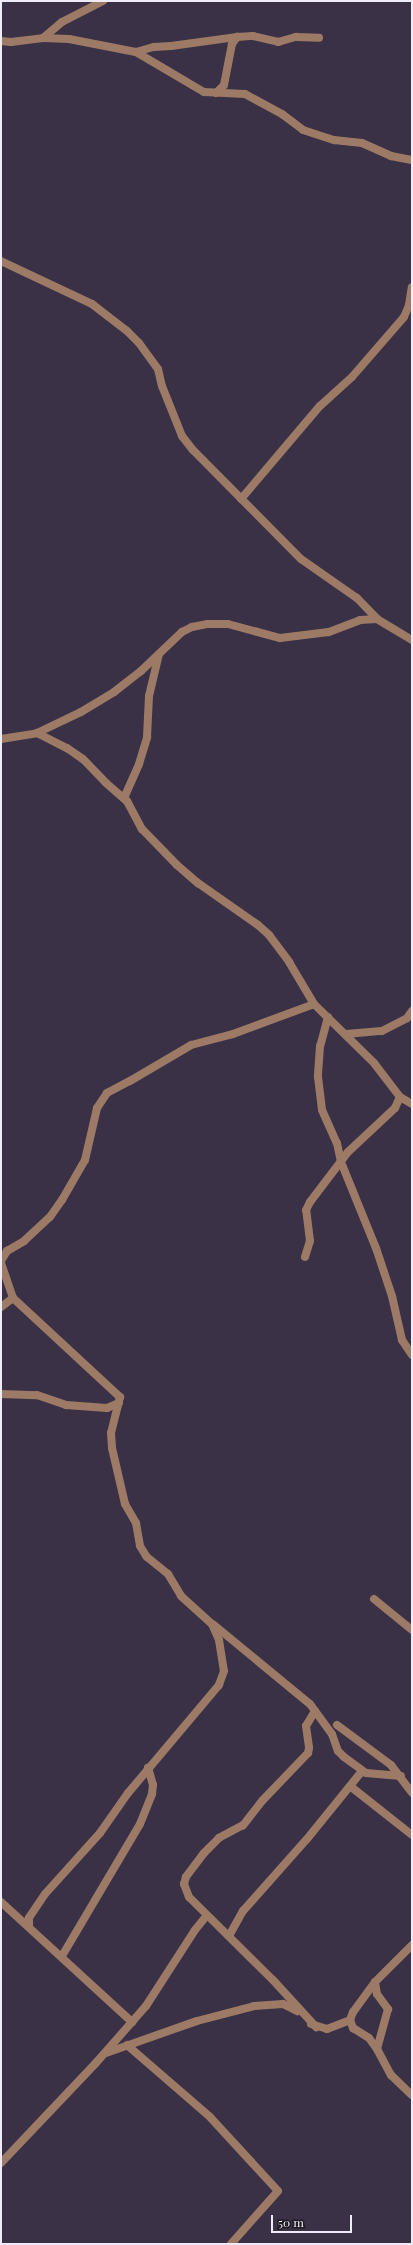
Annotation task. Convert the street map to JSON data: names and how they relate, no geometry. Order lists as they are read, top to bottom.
{
  "scale_bar": "50 m"
}
